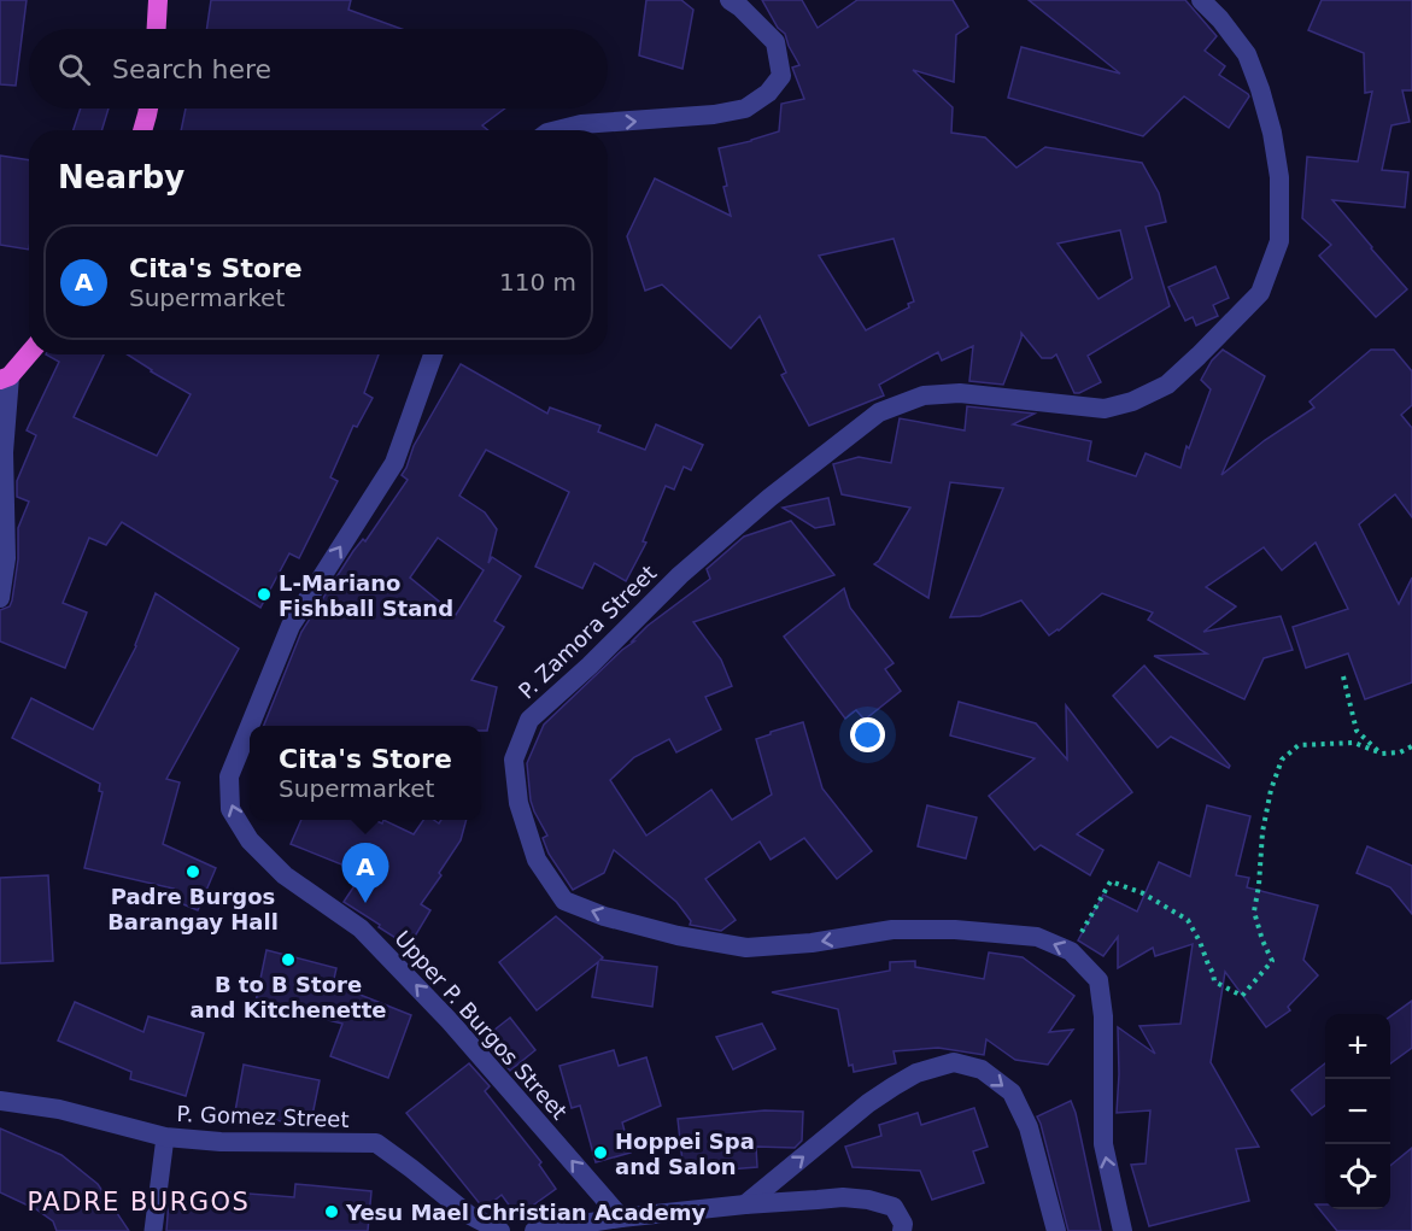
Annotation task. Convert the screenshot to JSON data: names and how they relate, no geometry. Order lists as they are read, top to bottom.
{
  "streets": {
    "street": ["P. Zamora Street", "Upper P. Burgos Street", "P. Gomez Street"]
  },
  "one_way": ["Upper P. Burgos Street"],
  "districts": ["PADRE BURGOS"],
  "places": [
    "L-Mariano Fishball Stand",
    "Padre Burgos Barangay Hall",
    "B to B Store and Kitchenette",
    "Hoppei Spa and Salon",
    "Yesu Mael Christian Academy"
  ],
  "page": {
    "search": "Search here",
    "heading": "Nearby",
    "list": [
      {
        "mark": "A",
        "name": "Cita's Store",
        "note": "Supermarket",
        "value": "110 m"
      }
    ],
    "popup": ["Cita's Store", "Supermarket"],
    "pins": "A",
    "map_buttons": ["+", "−"]
  }
}
